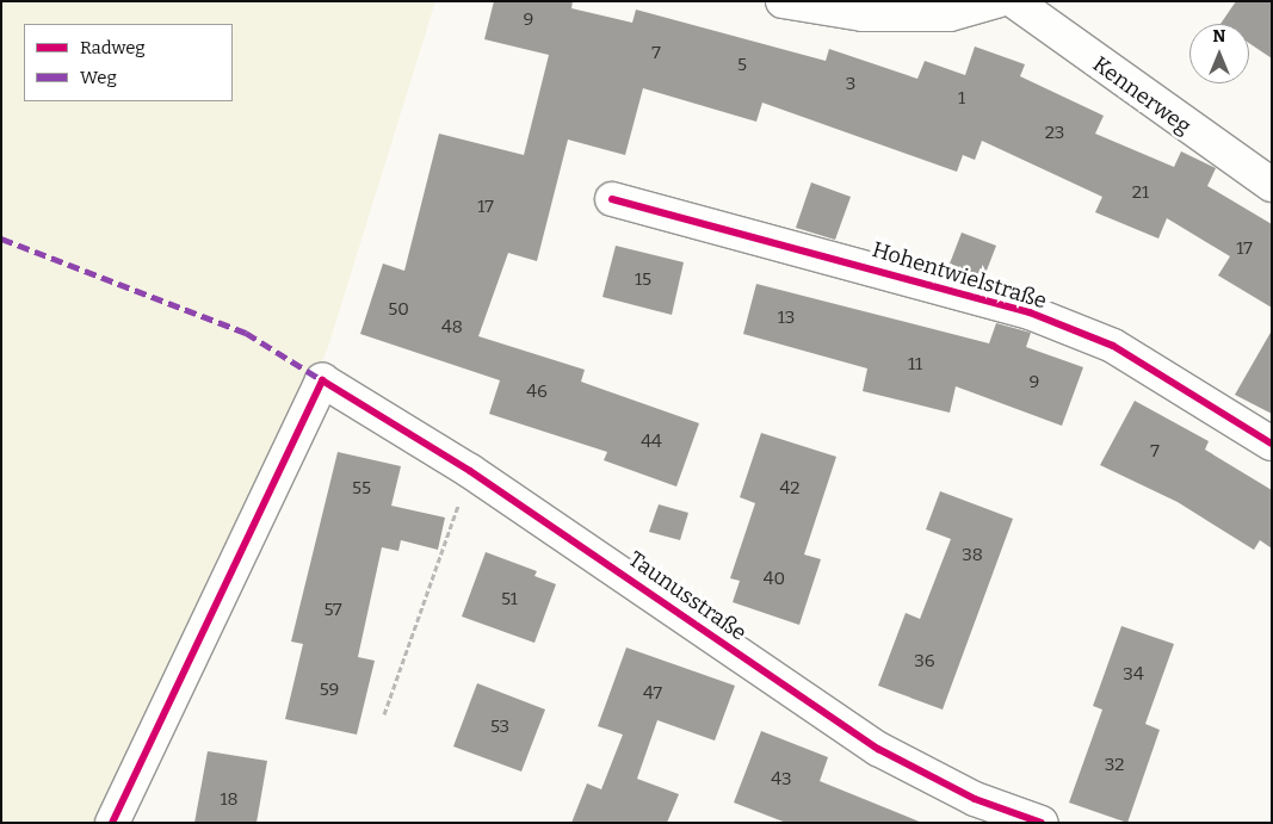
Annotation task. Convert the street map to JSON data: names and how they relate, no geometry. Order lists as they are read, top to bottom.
{
  "streets": {
    "street": ["Kennerweg", "Hohentwielstraße", "Taunusstraße"]
  },
  "house_numbers": [
    "9",
    "7",
    "5",
    "3",
    "1",
    "23",
    "21",
    "17",
    "17",
    "15",
    "50",
    "13",
    "48",
    "11",
    "9",
    "46",
    "44",
    "7",
    "55",
    "42",
    "38",
    "40",
    "51",
    "57",
    "36",
    "34",
    "59",
    "47",
    "53",
    "32",
    "43",
    "18"
  ],
  "legend": ["Radweg", "Weg"],
  "north": "top"
}
